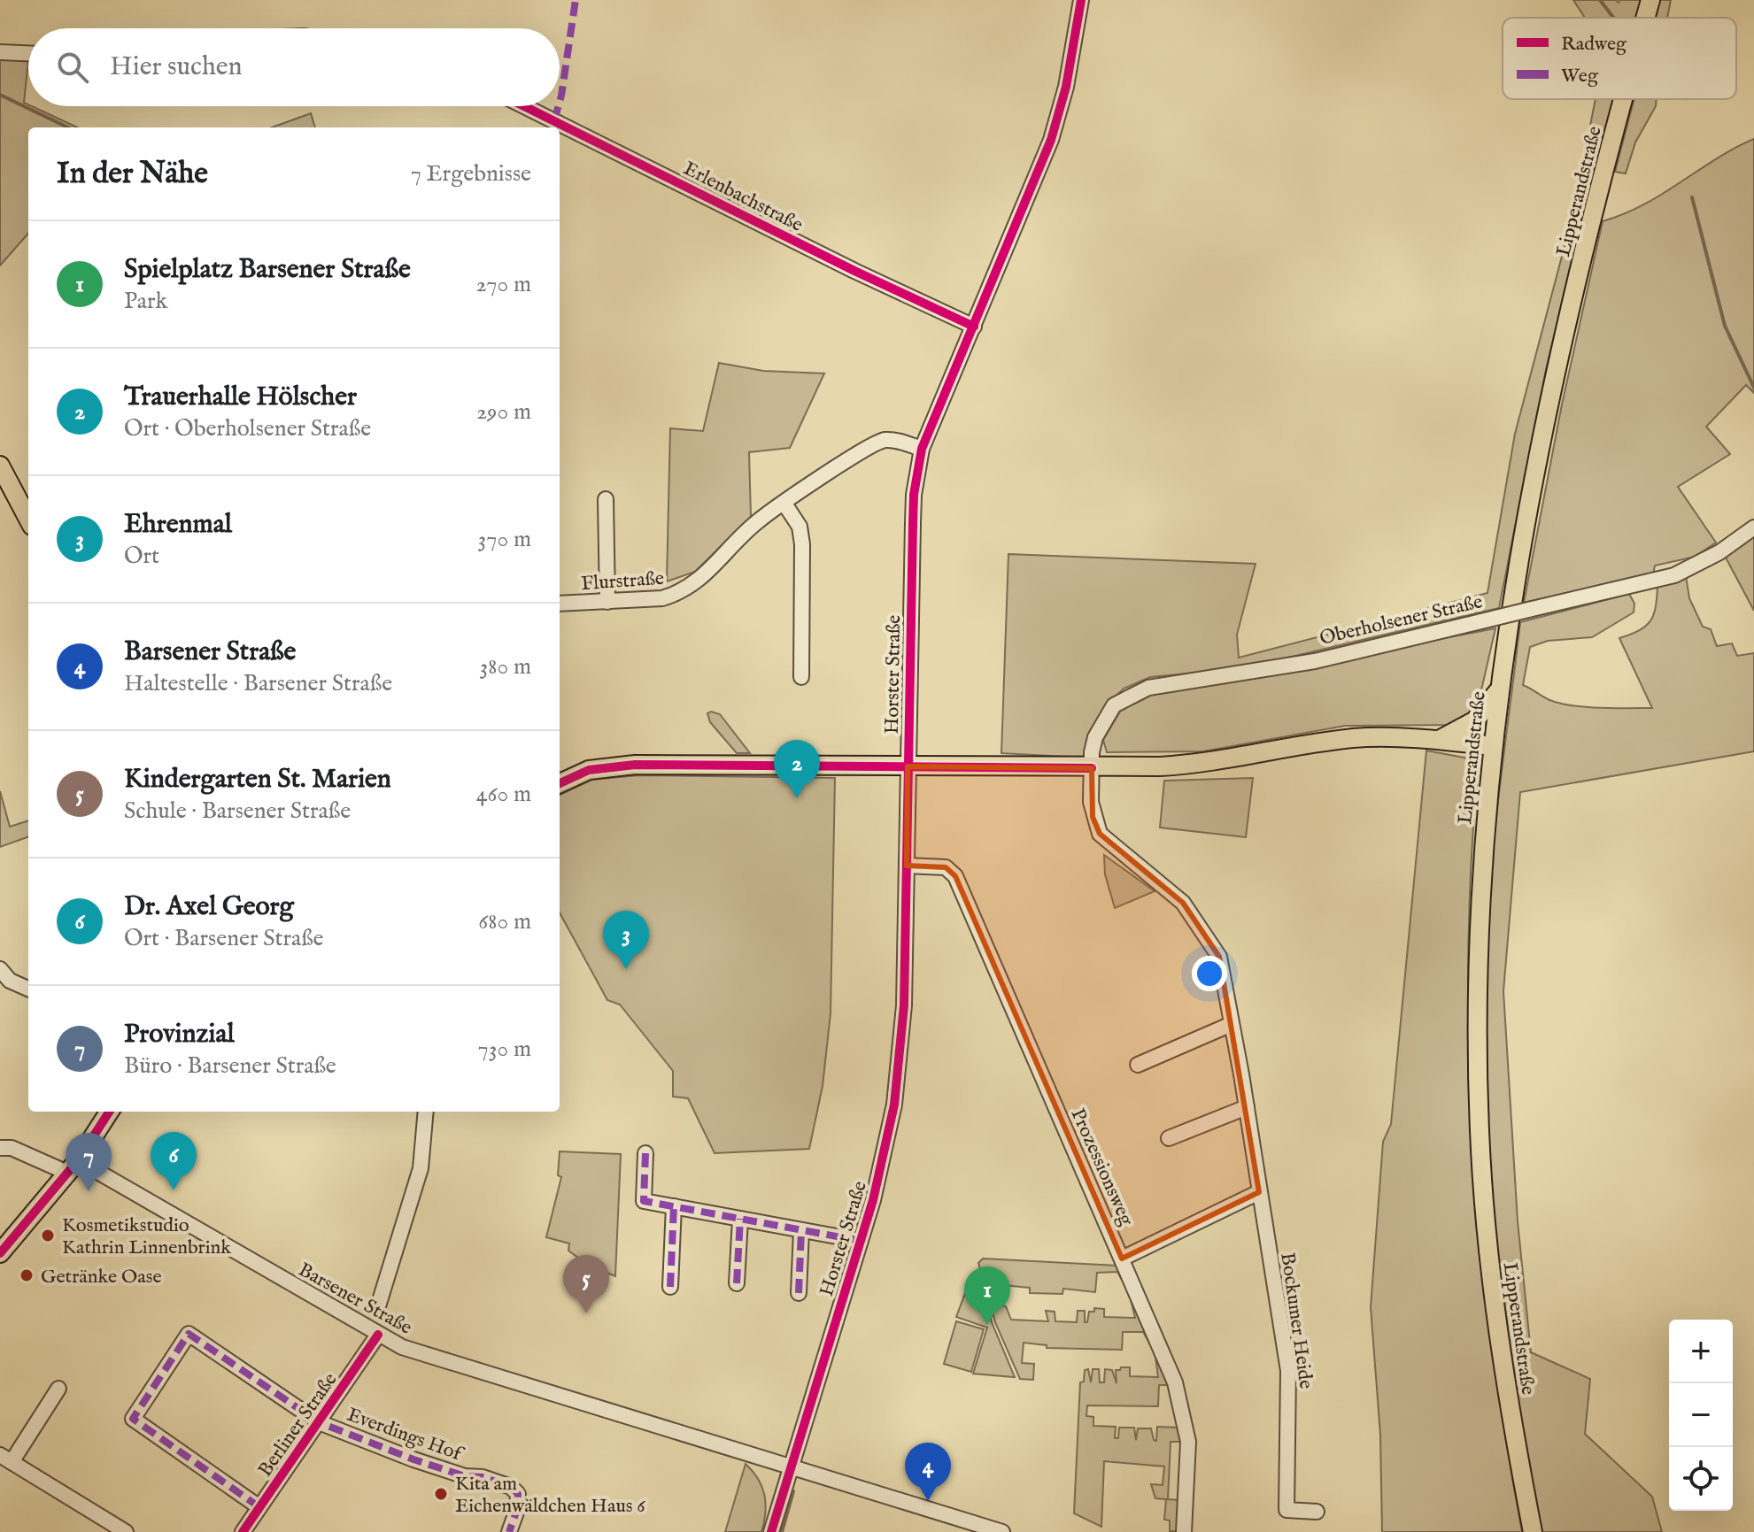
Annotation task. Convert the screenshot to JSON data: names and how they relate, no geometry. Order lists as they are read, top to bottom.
{
  "streets": {
    "main road": ["Lipperandstraße"],
    "street": [
      "Erlenbachstraße",
      "Flurstraße",
      "Oberholsener Straße",
      "Horster Straße",
      "Prozessionsweg",
      "Barsener Straße",
      "Bockumer Heide",
      "Berliner Straße",
      "Everdings Hof"
    ]
  },
  "crossings": [
    ["Erlenbachstraße", "Horster Straße"],
    ["Flurstraße", "Horster Straße"],
    ["Oberholsener Straße", "Bockumer Heide"],
    ["Horster Straße", "Prozessionsweg"],
    ["Horster Straße", "Barsener Straße"],
    ["Barsener Straße", "Berliner Straße"],
    ["Berliner Straße", "Everdings Hof"]
  ],
  "places": ["Kosmetikstudio Kathrin Linnenbrink", "Getränke Oase", "Kita am Eichenwäldchen Haus 6"],
  "legend": ["Radweg", "Weg"],
  "page": {
    "search": "Hier suchen",
    "heading": ["In der Nähe", "7 Ergebnisse"],
    "list": [
      {
        "mark": "1",
        "name": "Spielplatz Barsener Straße",
        "note": "Park",
        "value": "270 m"
      },
      {
        "mark": "2",
        "name": "Trauerhalle Hölscher",
        "note": "Ort · Oberholsener Straße",
        "value": "290 m"
      },
      {
        "mark": "3",
        "name": "Ehrenmal",
        "note": "Ort",
        "value": "370 m"
      },
      {
        "mark": "4",
        "name": "Barsener Straße",
        "note": "Haltestelle · Barsener Straße",
        "value": "380 m"
      },
      {
        "mark": "5",
        "name": "Kindergarten St. Marien",
        "note": "Schule · Barsener Straße",
        "value": "460 m"
      },
      {
        "mark": "6",
        "name": "Dr. Axel Georg",
        "note": "Ort · Barsener Straße",
        "value": "680 m"
      },
      {
        "mark": "7",
        "name": "Provinzial",
        "note": "Büro · Barsener Straße",
        "value": "730 m"
      }
    ],
    "pins": [
      "2",
      "3",
      "6",
      "7",
      "5",
      "1",
      "4"
    ],
    "map_buttons": ["+", "−"]
  }
}
